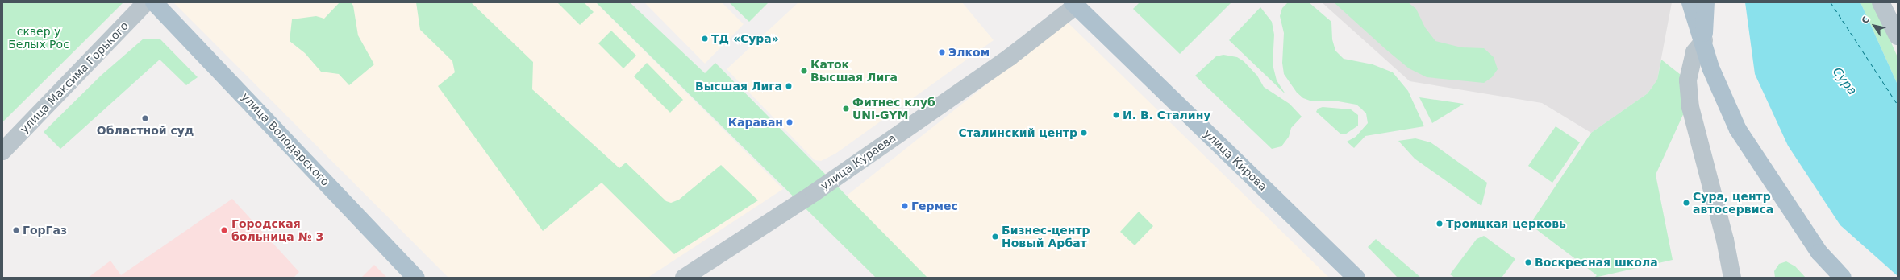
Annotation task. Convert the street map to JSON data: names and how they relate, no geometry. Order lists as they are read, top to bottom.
{
  "streets": {
    "main road": ["улица Володарского", "улица Кирова"],
    "street": ["улица Максима Горького", "улица Кураева"]
  },
  "crossings": [
    ["улица Кирова", "улица Кураева"]
  ],
  "water": ["Сура"],
  "parks": ["сквер у Белых Рос"],
  "places": [
    "ТД «Сура»",
    "Элком",
    "Каток Высшая Лига",
    "Высшая Лига",
    "Фитнес клуб UNI-GYM",
    "И. В. Сталину",
    "Областной суд",
    "Караван",
    "Сталинский центр",
    "Сура, центр автосервиса",
    "Гермес",
    "Троицкая церковь",
    "ГорГаз",
    "Городская больница № 3",
    "Бизнес-центр Новый Арбат",
    "Воскресная школа"
  ],
  "north": "top left"
}
